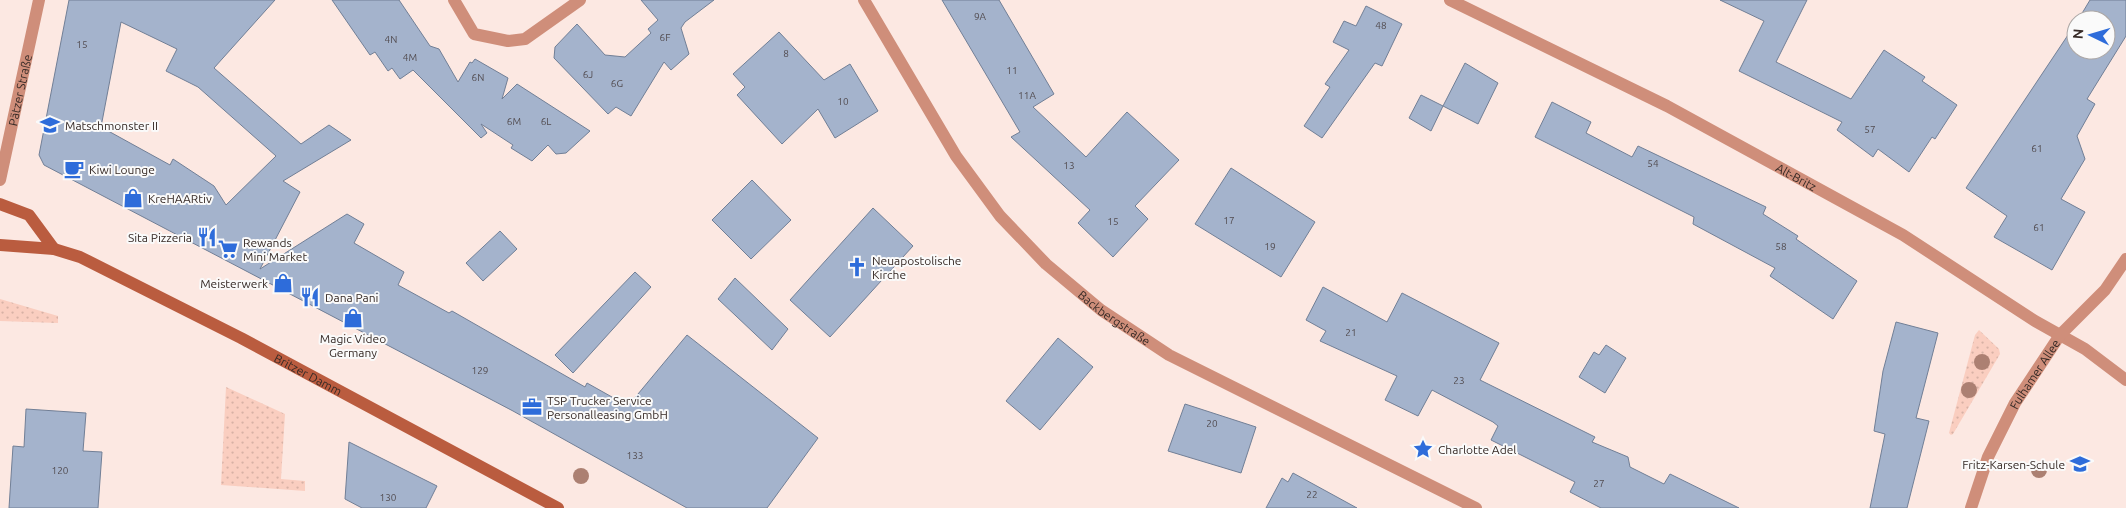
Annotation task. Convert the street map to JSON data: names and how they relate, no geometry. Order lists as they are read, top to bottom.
{
  "streets": {
    "main road": ["Britzer Damm"],
    "street": [
      "Pätzer Straße",
      "Alt-Britz",
      "Backbergstraße",
      "Fulhamer Allee"
    ]
  },
  "crossings": [
    ["Alt-Britz", "Fulhamer Allee"]
  ],
  "places": {
    "school or university": ["Matschmonster II", "Fritz-Karsen-Schule"],
    "cafe": ["Kiwi Lounge"],
    "shop": ["KreHAARtiv", "Meisterwerk", "Magic Video Germany"],
    "restaurant": ["Sita Pizzeria", "Dana Pani"],
    "supermarket": ["Rewands Mini Market"],
    "church": ["Neuapostolische Kirche"],
    "office": ["TSP Trucker Service Personalleasing GmbH"],
    "place": ["Charlotte Adel"]
  },
  "house_numbers": [
    "9A",
    "48",
    "6F",
    "4N",
    "15",
    "8",
    "4M",
    "11",
    "6J",
    "6N",
    "6G",
    "11A",
    "10",
    "6M",
    "6L",
    "57",
    "61",
    "54",
    "13",
    "17",
    "15",
    "61",
    "19",
    "58",
    "21",
    "129",
    "23",
    "20",
    "133",
    "120",
    "27",
    "22",
    "130"
  ],
  "north": "left"
}
